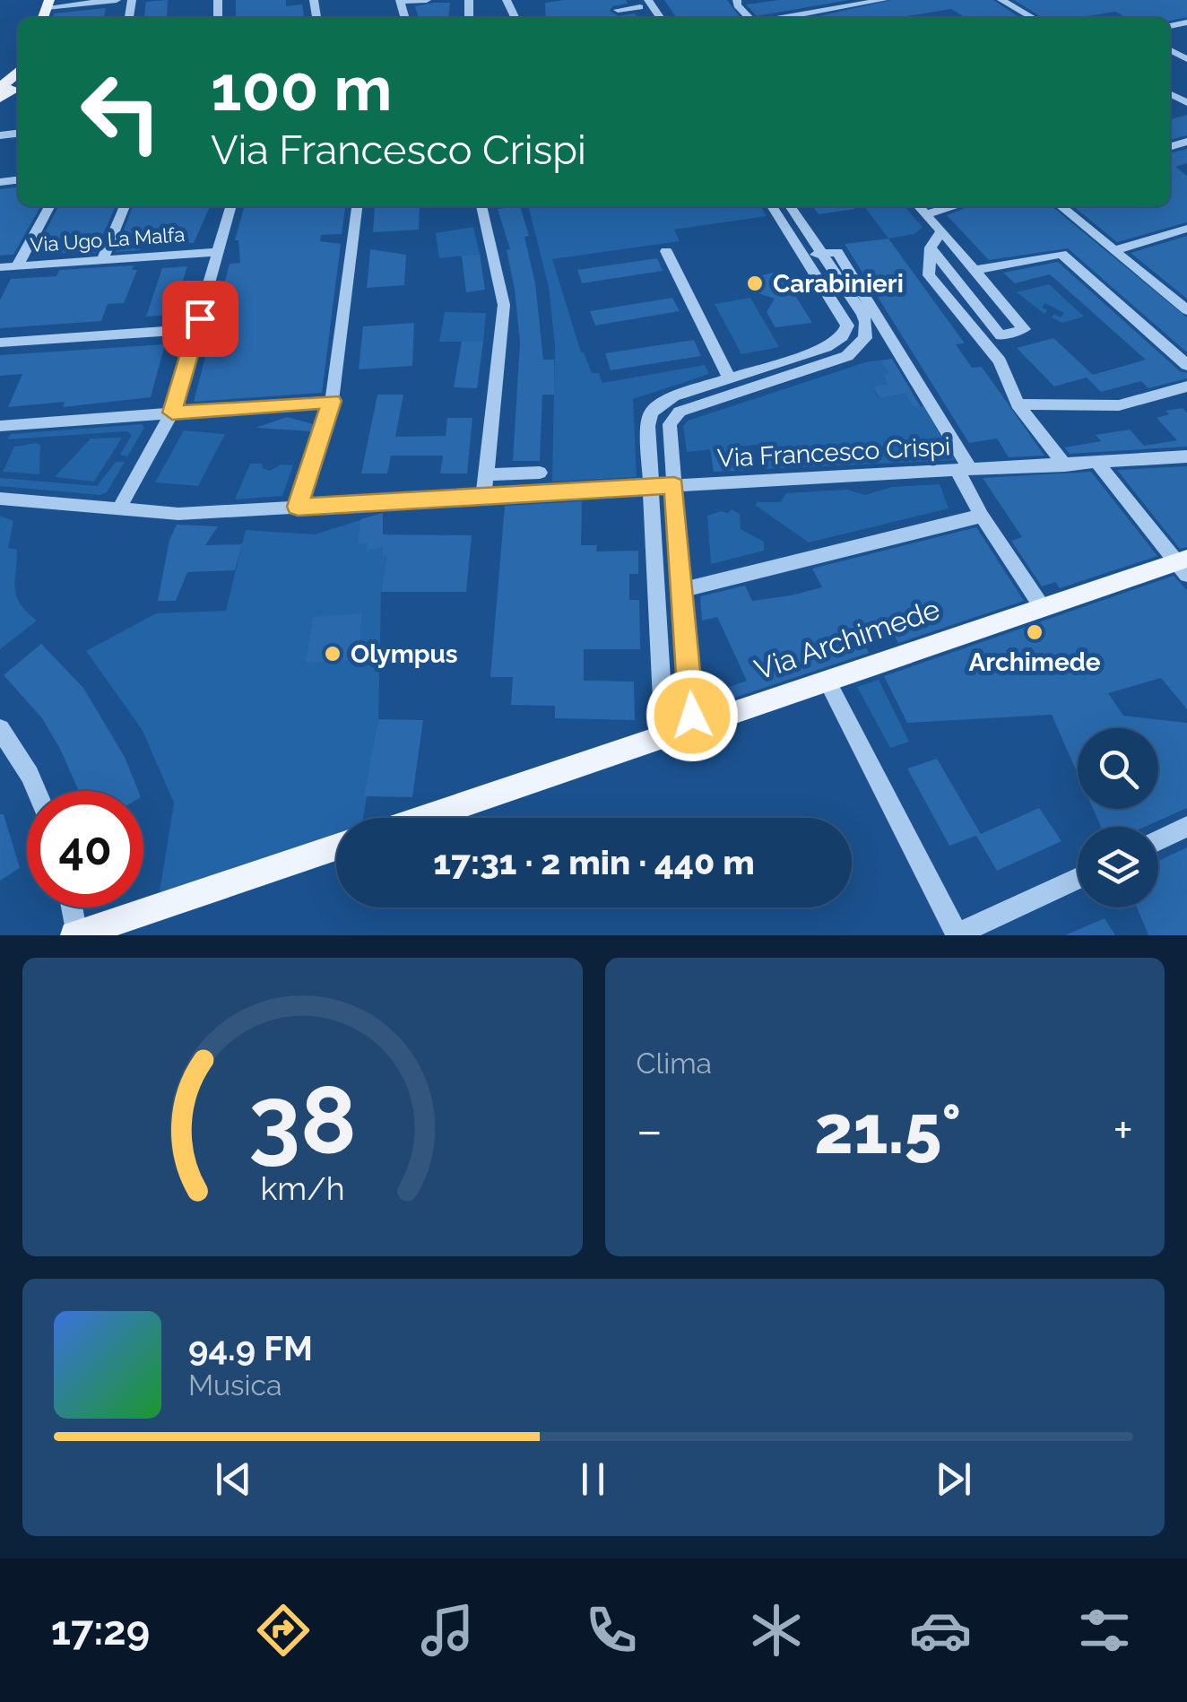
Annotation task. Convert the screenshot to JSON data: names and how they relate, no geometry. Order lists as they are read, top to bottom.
{
  "streets": {
    "main road": ["Via Archimede"],
    "street": ["Via Ugo La Malfa", "Via Francesco Crispi"]
  },
  "places": ["Carabinieri", "Archimede", "Olympus"],
  "page": {
    "turn": ["100 m", "Via Francesco Crispi"],
    "limit": "40",
    "trip": "17:31 · 2 min · 440 m",
    "tile": "Clima",
    "heat": ["−", "21.5°", "+"],
    "song": ["94.9 FM", "Musica"],
    "tabs": "17:29",
    "gauge": ["38", "km/h"]
  }
}
